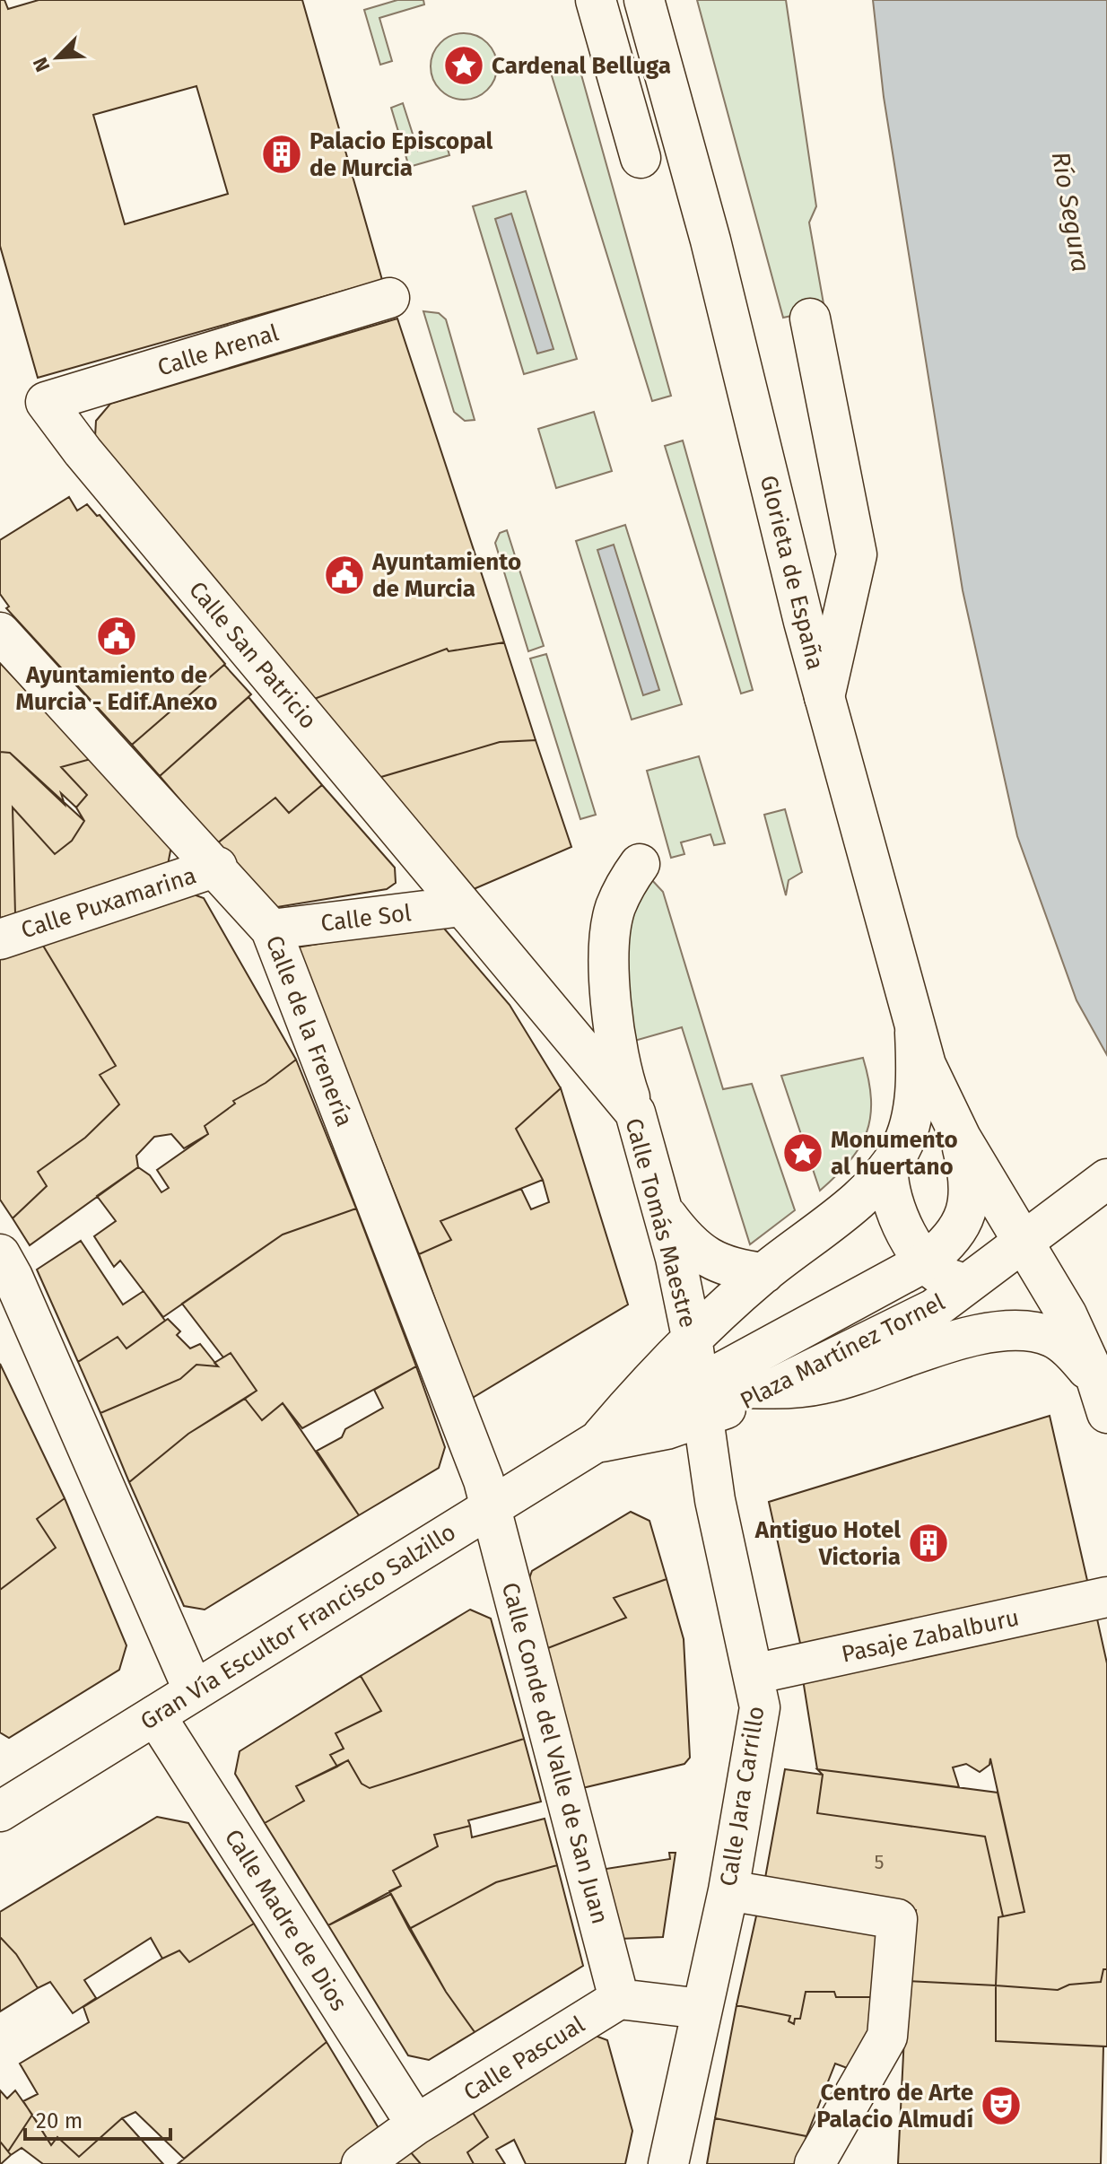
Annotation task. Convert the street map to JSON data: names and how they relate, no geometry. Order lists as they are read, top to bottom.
{
  "streets": {
    "street": [
      "Calle Arenal",
      "Glorieta de España",
      "Calle San Patricio",
      "Calle Puxamarina",
      "Calle Sol",
      "Calle de la Frenería",
      "Calle Tomás Maestre",
      "Plaza Martínez Tornel",
      "Gran Vía Escultor Francisco Salzillo",
      "Pasaje Zabalburu",
      "Calle Conde del Valle de San Juan",
      "Calle Jara Carrillo",
      "Calle Madre de Dios",
      "Calle Pascual"
    ]
  },
  "crossings": [
    ["Calle Arenal", "Calle San Patricio"],
    ["Glorieta de España", "Plaza Martínez Tornel"],
    ["Calle San Patricio", "Calle Sol"],
    ["Calle San Patricio", "Calle Tomás Maestre"],
    ["Calle Puxamarina", "Calle de la Frenería"],
    ["Calle Sol", "Calle de la Frenería"],
    ["Calle Sol", "Calle Tomás Maestre"],
    ["Calle de la Frenería", "Gran Vía Escultor Francisco Salzillo"],
    ["Calle de la Frenería", "Calle Conde del Valle de San Juan"],
    ["Calle Tomás Maestre", "Plaza Martínez Tornel"],
    ["Calle Tomás Maestre", "Gran Vía Escultor Francisco Salzillo"],
    ["Calle Tomás Maestre", "Calle Jara Carrillo"],
    ["Plaza Martínez Tornel", "Gran Vía Escultor Francisco Salzillo"],
    ["Plaza Martínez Tornel", "Calle Jara Carrillo"],
    ["Gran Vía Escultor Francisco Salzillo", "Calle Conde del Valle de San Juan"],
    ["Gran Vía Escultor Francisco Salzillo", "Calle Jara Carrillo"],
    ["Gran Vía Escultor Francisco Salzillo", "Calle Madre de Dios"],
    ["Pasaje Zabalburu", "Calle Jara Carrillo"],
    ["Calle Conde del Valle de San Juan", "Calle Pascual"],
    ["Calle Madre de Dios", "Calle Pascual"]
  ],
  "water": ["Río Segura"],
  "places": {
    "place": ["Cardenal Belluga", "Monumento al huertano"],
    "building": ["Palacio Episcopal de Murcia", "Antiguo Hotel Victoria"],
    "public building": ["Ayuntamiento de Murcia", "Ayuntamiento de Murcia - Edif.Anexo"],
    "theatre": ["Centro de Arte Palacio Almudí"]
  },
  "house_numbers": ["5"],
  "scale_bar": "20 m",
  "north": "bottom left"
}
